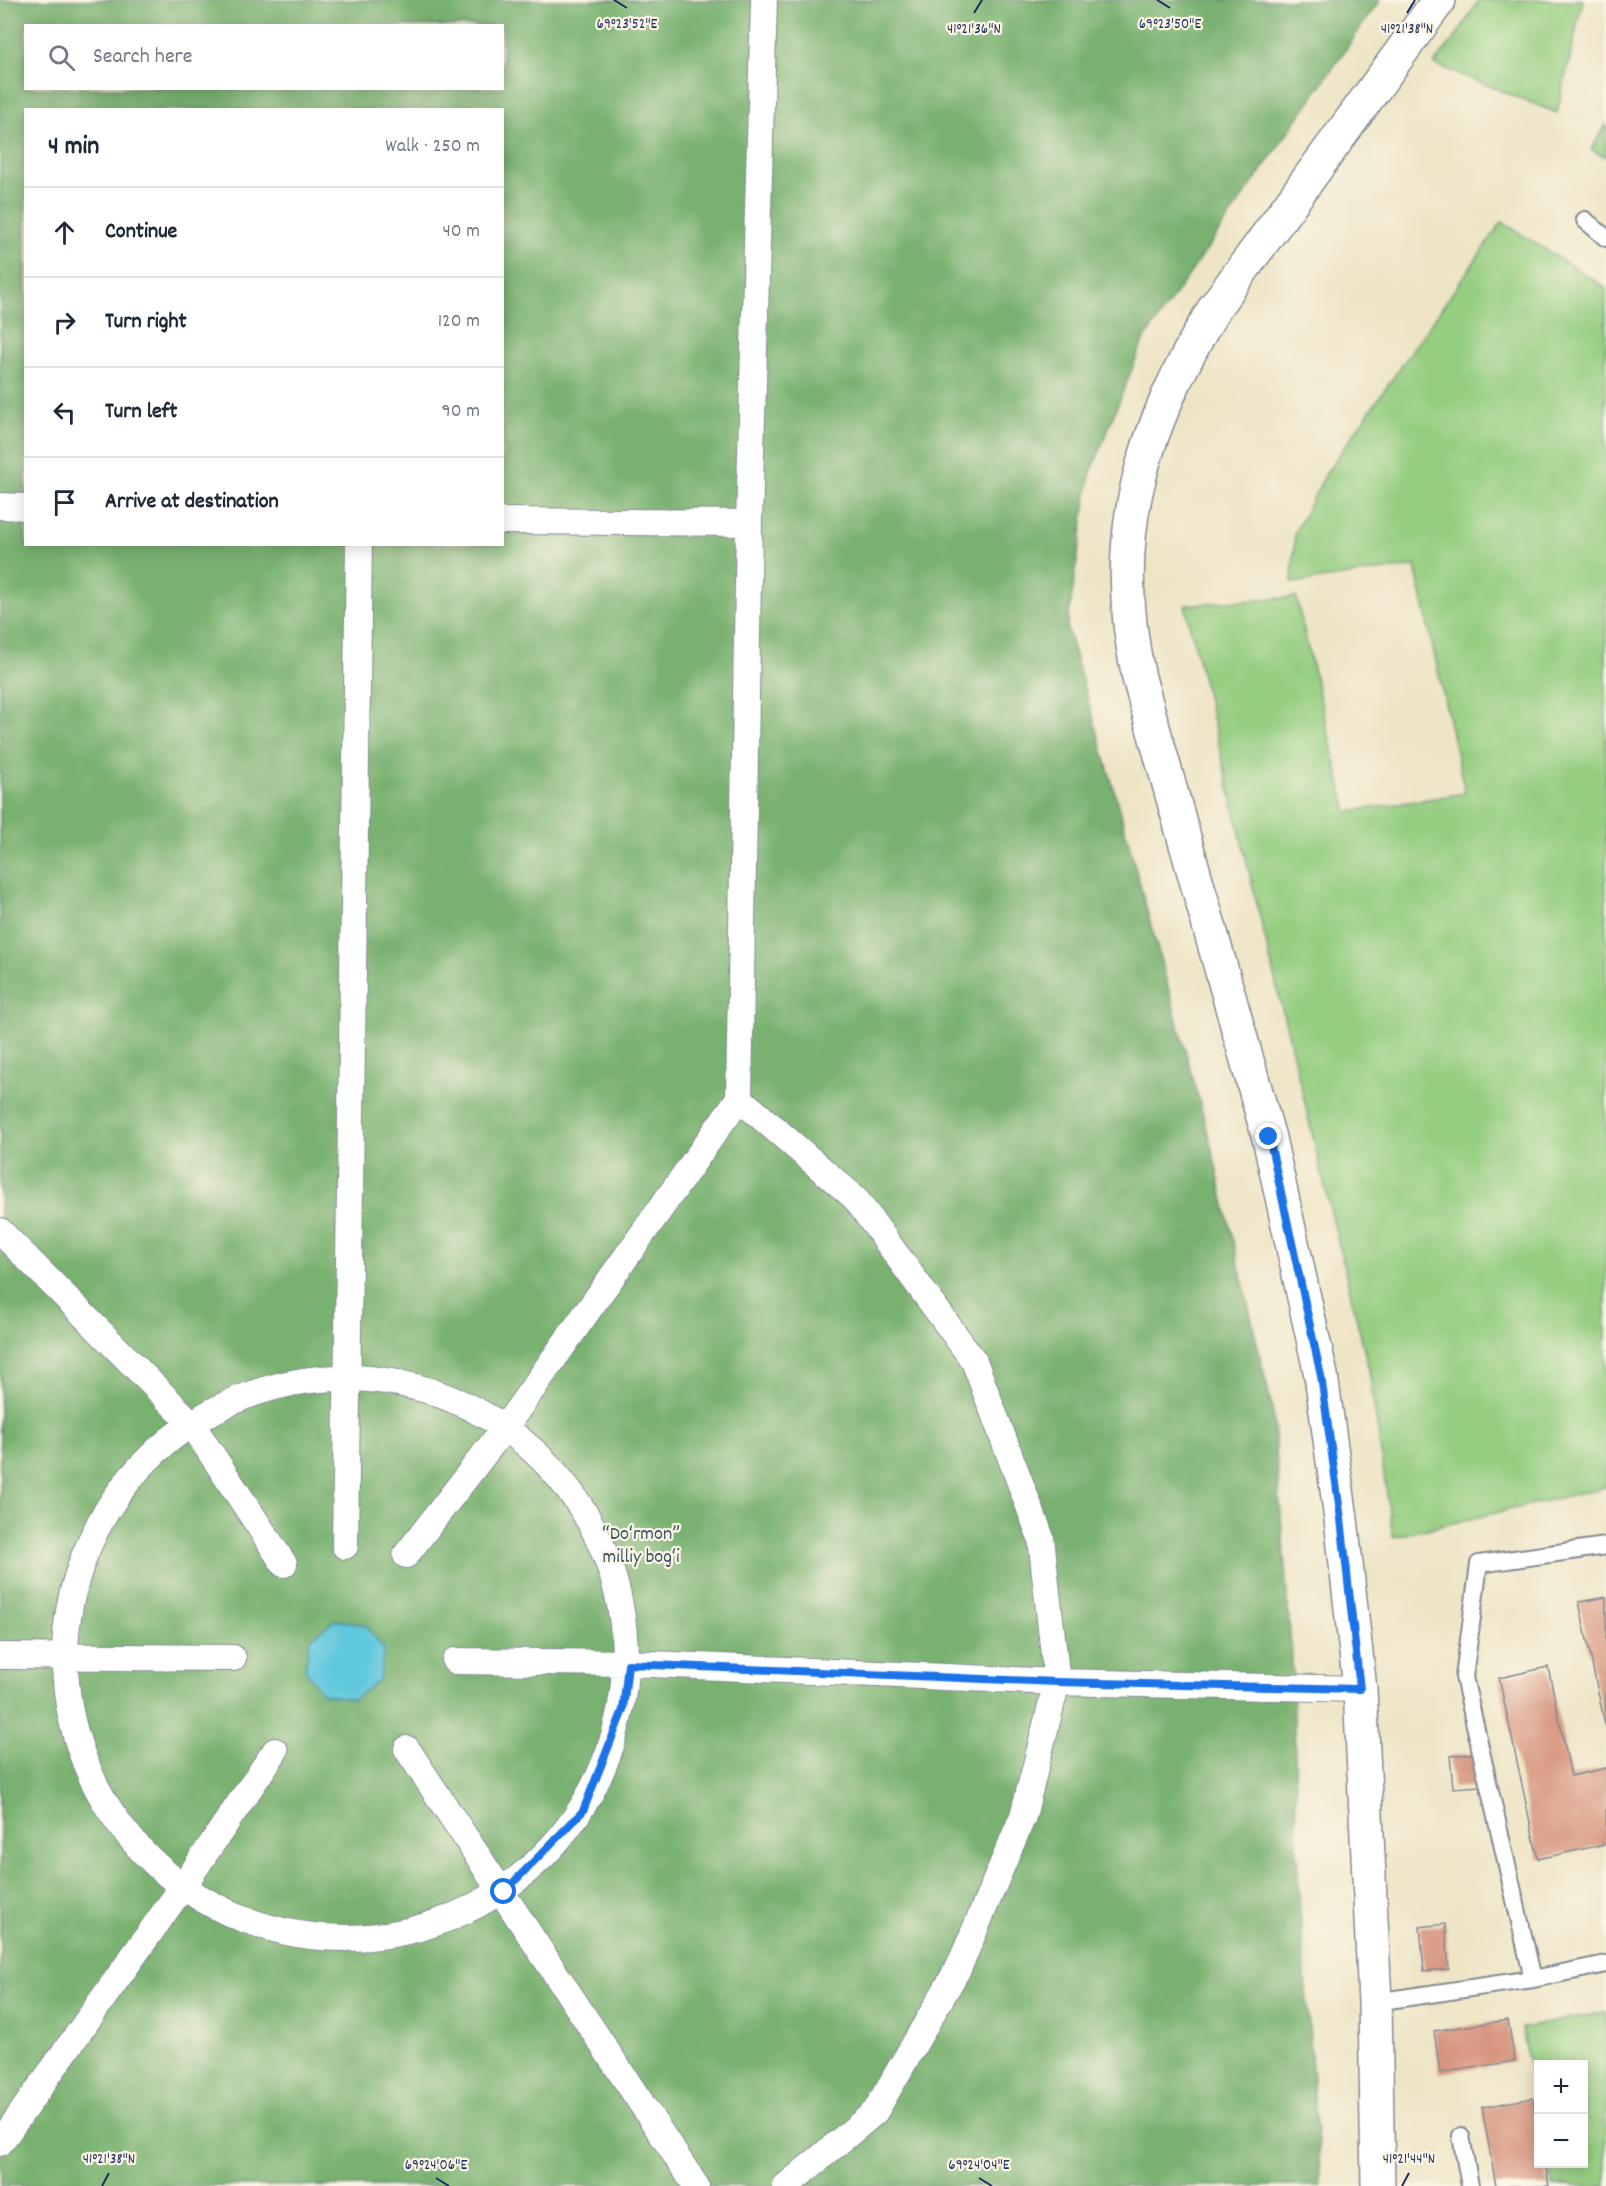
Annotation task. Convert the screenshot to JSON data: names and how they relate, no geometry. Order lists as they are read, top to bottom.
{
  "parks": ["“Do‘rmon” milliy bog‘i"],
  "page": {
    "search": "Search here",
    "heading": ["4 min", "Walk · 250 m"],
    "list": [
      ["Continue", "40 m"],
      ["Turn right", "120 m"],
      ["Turn left", "90 m"],
      "Arrive at destination"
    ],
    "map_buttons": ["+", "−"]
  },
  "coordinates": [
    "69°23'52\"E",
    "69°23'50\"E",
    "41°21'36\"N",
    "41°21'38\"N",
    "41°21'44\"N",
    "69°24'06\"E",
    "69°24'04\"E"
  ]
}
